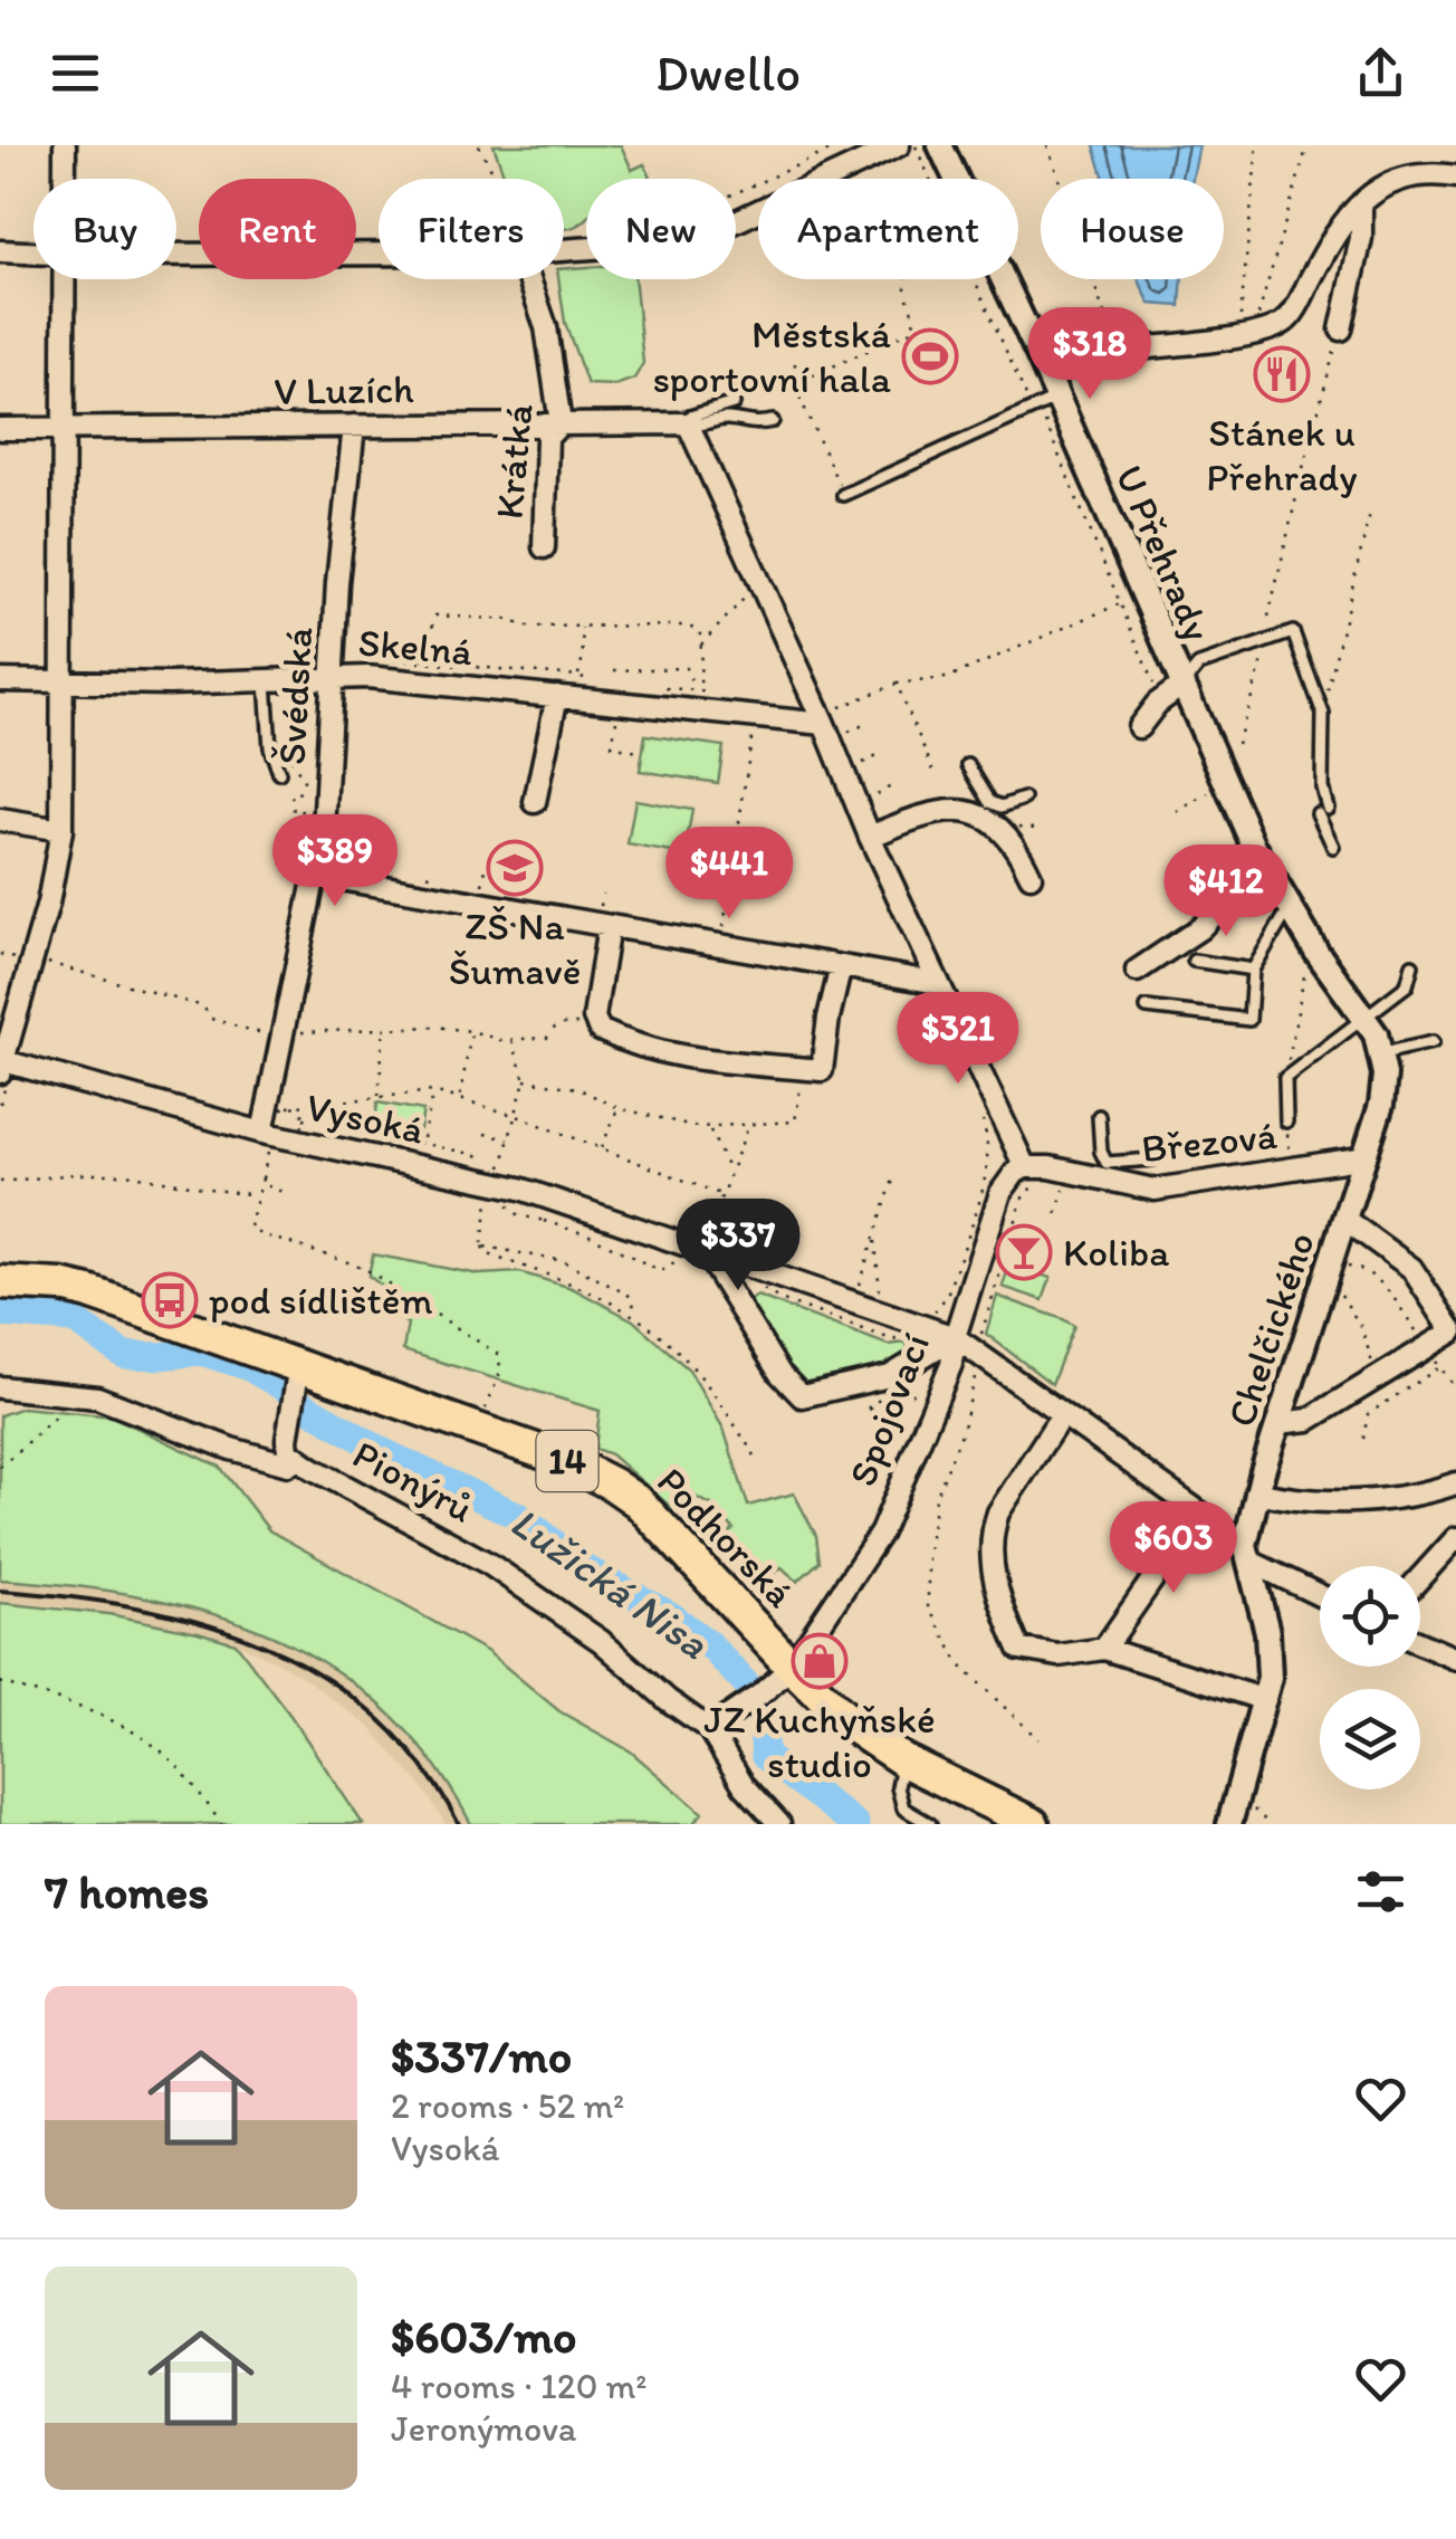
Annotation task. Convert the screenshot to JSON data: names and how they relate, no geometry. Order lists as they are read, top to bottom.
{
  "streets": {
    "main road": ["14", "Podhorská"],
    "street": [
      "V Luzích",
      "Krátká",
      "U Přehrady",
      "Skelná",
      "Švédská",
      "Vysoká",
      "Březová",
      "Chelčického",
      "Spojovací",
      "Pionýrů"
    ]
  },
  "crossings": [
    ["V Luzích", "Krátká"],
    ["V Luzích", "Švédská"],
    ["U Přehrady", "Chelčického"],
    ["Skelná", "Švédská"],
    ["Švédská", "Vysoká"],
    ["Vysoká", "Chelčického"],
    ["Vysoká", "Spojovací"],
    ["Březová", "Chelčického"],
    ["Březová", "Spojovací"],
    ["Spojovací", "Podhorská"],
    ["Pionýrů", "Podhorská"]
  ],
  "water": ["Lužická Nisa"],
  "places": {
    "sports": ["Městská sportovní hala"],
    "restaurant": ["Stánek u Přehrady"],
    "school or university": ["ZŠ Na Šumavě"],
    "bar": ["Koliba"],
    "bus stop": ["pod sídlištěm"],
    "shop": ["JZ Kuchyňské studio"]
  },
  "page": {
    "header": "Dwello",
    "chip": [
      "Buy",
      "Rent",
      "Filters",
      "New",
      "Apartment",
      "House"
    ],
    "price": [
      "$318",
      "$389",
      "$441",
      "$412",
      "$321",
      "$337",
      "$603"
    ],
    "heading": "7 homes",
    "list": [
      {
        "name": "$337/mo",
        "note": "2 rooms · 52 m² · Vysoká"
      },
      {
        "name": "$603/mo",
        "note": "4 rooms · 120 m² · Jeronýmova"
      }
    ]
  }
}
